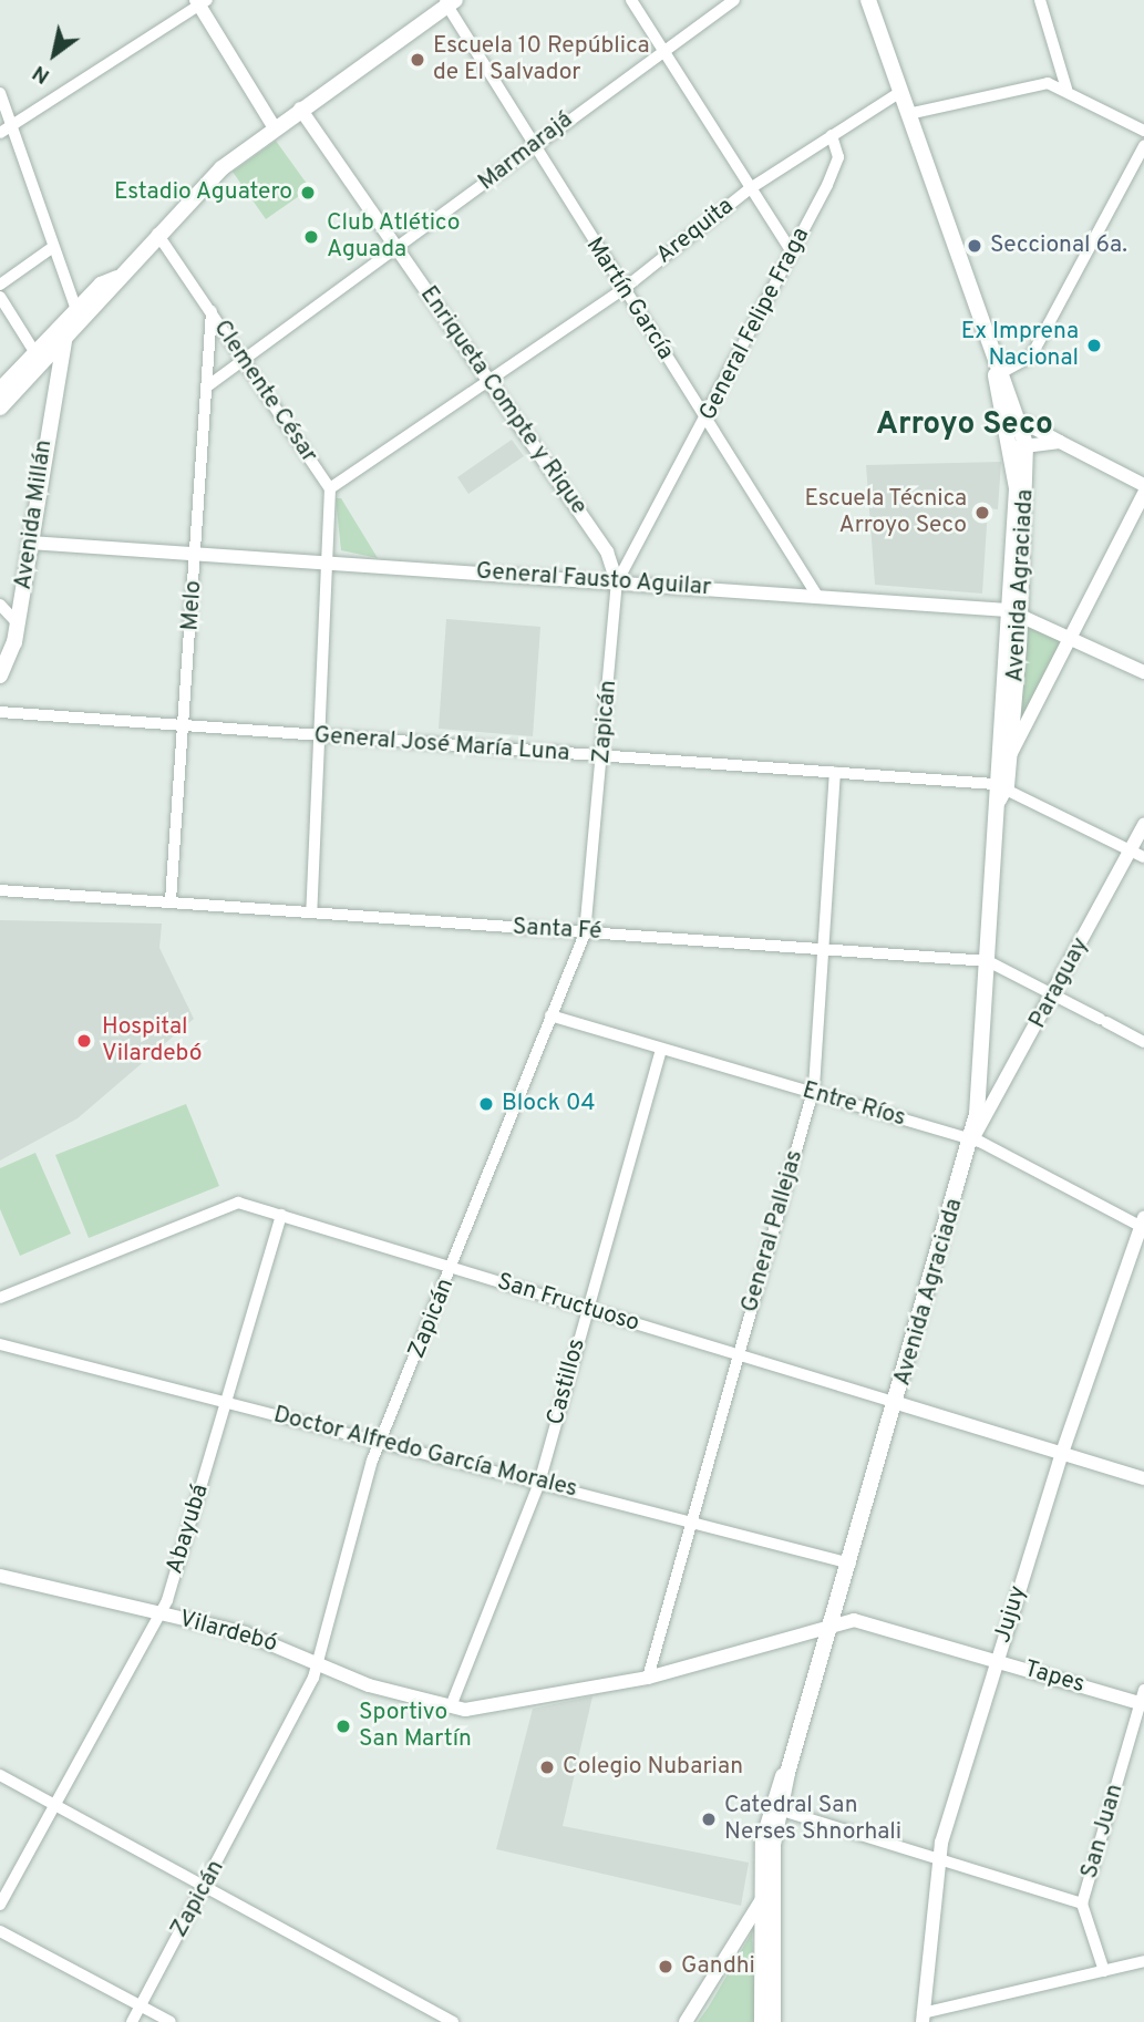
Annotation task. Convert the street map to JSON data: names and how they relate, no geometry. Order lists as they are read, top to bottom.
{
  "streets": {
    "main road": ["Avenida Millán", "Avenida Agraciada"],
    "street": [
      "Marmarajá",
      "Arequita",
      "Martín García",
      "General Felipe Fraga",
      "Clemente César",
      "Enriqueta Compte y Rique",
      "General Fausto Aguilar",
      "Melo",
      "Zapicán",
      "General José María Luna",
      "Santa Fé",
      "Paraguay",
      "Entre Ríos",
      "General Pallejas",
      "San Fructuoso",
      "Castillos",
      "Doctor Alfredo García Morales",
      "Abayubá",
      "Jujuy",
      "Vilardebó",
      "Tapes",
      "San Juan"
    ]
  },
  "crossings": [
    ["Marmarajá", "Martín García"],
    ["Marmarajá", "Clemente César"],
    ["Marmarajá", "Enriqueta Compte y Rique"],
    ["Marmarajá", "Melo"],
    ["Arequita", "Martín García"],
    ["Arequita", "General Felipe Fraga"],
    ["Arequita", "Clemente César"],
    ["Arequita", "Enriqueta Compte y Rique"],
    ["Martín García", "General Felipe Fraga"],
    ["Martín García", "General Fausto Aguilar"],
    ["General Felipe Fraga", "Enriqueta Compte y Rique"],
    ["General Felipe Fraga", "General Fausto Aguilar"],
    ["General Felipe Fraga", "Zapicán"],
    ["Clemente César", "General Fausto Aguilar"],
    ["Clemente César", "Melo"],
    ["Clemente César", "General José María Luna"],
    ["Clemente César", "Santa Fé"],
    ["Enriqueta Compte y Rique", "General Fausto Aguilar"],
    ["Enriqueta Compte y Rique", "Zapicán"],
    ["Avenida Millán", "General Fausto Aguilar"],
    ["General Fausto Aguilar", "Avenida Agraciada"],
    ["General Fausto Aguilar", "Melo"],
    ["General Fausto Aguilar", "Zapicán"],
    ["Avenida Agraciada", "General José María Luna"],
    ["Avenida Agraciada", "Santa Fé"],
    ["Avenida Agraciada", "Paraguay"],
    ["Avenida Agraciada", "Entre Ríos"],
    ["Avenida Agraciada", "San Fructuoso"],
    ["Avenida Agraciada", "Doctor Alfredo García Morales"],
    ["Avenida Agraciada", "Tapes"],
    ["Melo", "General José María Luna"],
    ["Melo", "Santa Fé"],
    ["Zapicán", "General José María Luna"],
    ["Zapicán", "Santa Fé"],
    ["Zapicán", "Entre Ríos"],
    ["Zapicán", "San Fructuoso"],
    ["Zapicán", "Doctor Alfredo García Morales"],
    ["Zapicán", "Vilardebó"],
    ["General José María Luna", "Paraguay"],
    ["General José María Luna", "General Pallejas"],
    ["Santa Fé", "Paraguay"],
    ["Santa Fé", "General Pallejas"],
    ["Paraguay", "Entre Ríos"],
    ["Entre Ríos", "General Pallejas"],
    ["Entre Ríos", "Castillos"],
    ["Entre Ríos", "Jujuy"],
    ["General Pallejas", "San Fructuoso"],
    ["General Pallejas", "Doctor Alfredo García Morales"],
    ["General Pallejas", "Vilardebó"],
    ["General Pallejas", "Tapes"],
    ["San Fructuoso", "Castillos"],
    ["San Fructuoso", "Abayubá"],
    ["San Fructuoso", "Jujuy"],
    ["Castillos", "Doctor Alfredo García Morales"],
    ["Castillos", "Vilardebó"],
    ["Doctor Alfredo García Morales", "Abayubá"],
    ["Abayubá", "Vilardebó"],
    ["Jujuy", "Tapes"],
    ["Vilardebó", "Tapes"],
    ["Tapes", "San Juan"]
  ],
  "districts": ["Arroyo Seco"],
  "places": [
    "Escuela 10 República de El Salvador",
    "Estadio Aguatero",
    "Club Atlético Aguada",
    "Seccional 6a.",
    "Ex Imprena Nacional",
    "Escuela Técnica Arroyo Seco",
    "Hospital Vilardebó",
    "Block 04",
    "Sportivo San Martín",
    "Colegio Nubarian",
    "Catedral San Nerses Shnorhali",
    "Gandhi"
  ],
  "north": "bottom left"
}
